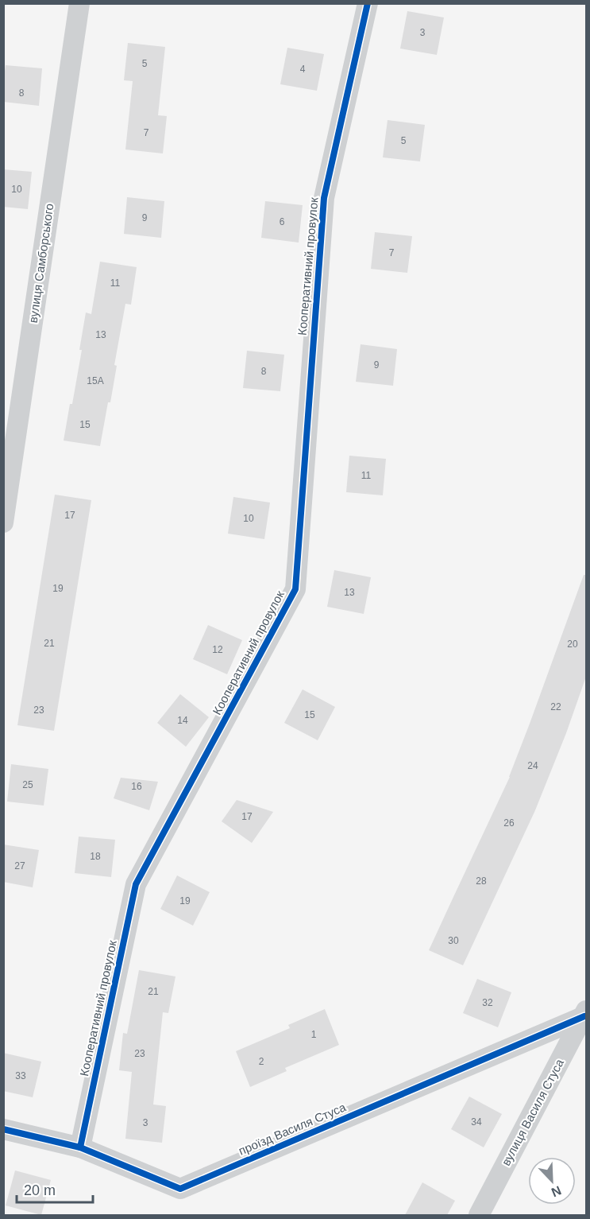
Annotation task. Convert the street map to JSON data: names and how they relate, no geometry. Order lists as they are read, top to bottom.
{
  "streets": {
    "street": [
      "вулиця Самборського",
      "Кооперативний провулок",
      "вулиця Василя Стуса",
      "проїзд Василя Стуса"
    ]
  },
  "crossings": [
    ["Кооперативний провулок", "проїзд Василя Стуса"],
    ["вулиця Василя Стуса", "проїзд Василя Стуса"]
  ],
  "house_numbers": [
    "3",
    "5",
    "4",
    "8",
    "7",
    "5",
    "10",
    "9",
    "6",
    "7",
    "11",
    "13",
    "9",
    "8",
    "15А",
    "15",
    "11",
    "17",
    "10",
    "19",
    "13",
    "21",
    "20",
    "12",
    "22",
    "23",
    "15",
    "14",
    "24",
    "25",
    "16",
    "17",
    "26",
    "18",
    "27",
    "28",
    "19",
    "30",
    "21",
    "32",
    "1",
    "23",
    "2",
    "33",
    "34",
    "3"
  ],
  "scale_bar": "20 m",
  "north": "bottom right"
}
